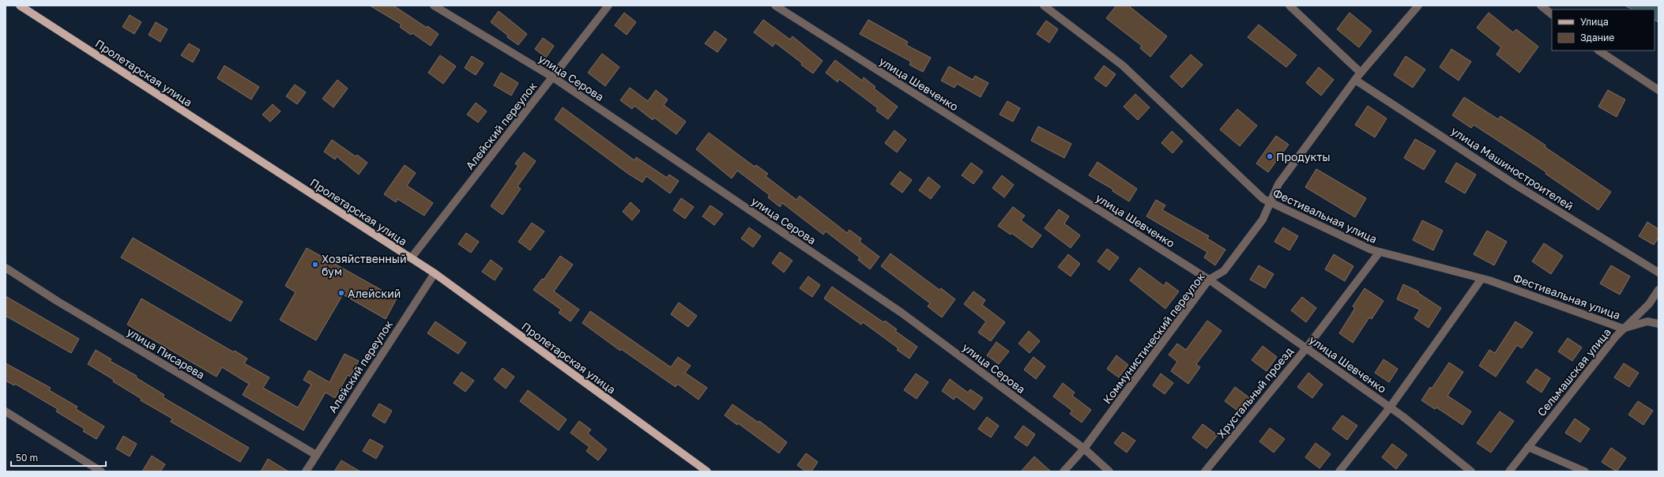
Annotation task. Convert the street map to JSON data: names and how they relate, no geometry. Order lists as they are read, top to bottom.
{
  "streets": {
    "main road": ["Пролетарская улица"],
    "street": [
      "улица Серова",
      "улица Шевченко",
      "Алейский переулок",
      "улица Машиностроителей",
      "Фестивальная улица",
      "Коммунистический переулок",
      "улица Писарева",
      "Сельмашская улица",
      "Хрустальный проезд"
    ]
  },
  "crossings": [
    ["Пролетарская улица", "Алейский переулок"],
    ["улица Серова", "Алейский переулок"],
    ["улица Серова", "Коммунистический переулок"],
    ["улица Шевченко", "Коммунистический переулок"],
    ["улица Шевченко", "Хрустальный проезд"],
    ["Алейский переулок", "улица Писарева"],
    ["улица Машиностроителей", "Коммунистический переулок"],
    ["Фестивальная улица", "Коммунистический переулок"],
    ["Фестивальная улица", "Сельмашская улица"],
    ["Фестивальная улица", "Хрустальный проезд"]
  ],
  "places": ["Продукты", "Хозяйственный бум", "Алейский"],
  "legend": ["Улица", "Здание"],
  "scale_bar": "50 m"
}
